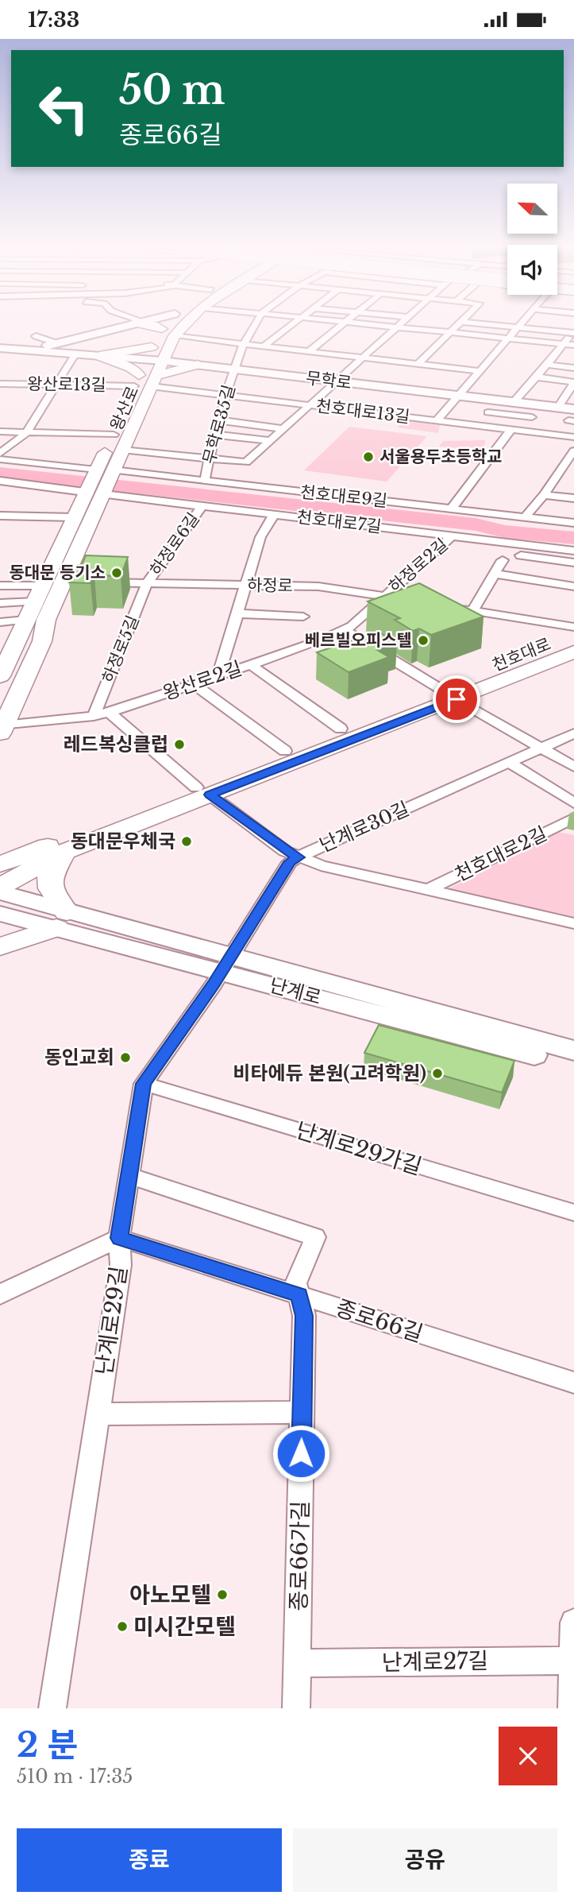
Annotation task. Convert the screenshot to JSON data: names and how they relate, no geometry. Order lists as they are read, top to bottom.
{
  "streets": {
    "main road": [
      "무학로",
      "왕산로",
      "천호대로",
      "난계로"
    ],
    "street": [
      "왕산로13길",
      "천호대로13길",
      "무학로35길",
      "천호대로9길",
      "천호대로7길",
      "하정로6길",
      "하정로2길",
      "하정로",
      "하정로5길",
      "왕산로2길",
      "난계로30길",
      "천호대로2길",
      "난계로29가길",
      "난계로29길",
      "종로66길",
      "종로66가길",
      "난계로27길"
    ]
  },
  "crossings": [
    ["무학로", "왕산로"],
    ["무학로", "무학로35길"],
    ["왕산로13길", "왕산로"],
    ["왕산로", "천호대로13길"],
    ["왕산로", "무학로35길"],
    ["왕산로", "천호대로9길"],
    ["왕산로", "천호대로7길"],
    ["왕산로", "왕산로2길"],
    ["천호대로13길", "무학로35길"],
    ["무학로35길", "천호대로9길"],
    ["천호대로9길", "천호대로7길"],
    ["천호대로7길", "하정로6길"],
    ["천호대로7길", "하정로2길"],
    ["하정로6길", "하정로"],
    ["하정로6길", "하정로5길"],
    ["하정로2길", "하정로"],
    ["하정로2길", "왕산로2길"],
    ["하정로", "하정로5길"],
    ["하정로", "왕산로2길"],
    ["하정로5길", "왕산로2길"],
    ["천호대로", "천호대로2길"],
    ["난계로30길", "천호대로2길"],
    ["난계로30길", "난계로"],
    ["난계로30길", "난계로29길"],
    ["난계로", "난계로29길"],
    ["난계로29가길", "난계로29길"],
    ["난계로29길", "종로66길"],
    ["난계로29길", "종로66가길"],
    ["종로66길", "종로66가길"],
    ["종로66가길", "난계로27길"]
  ],
  "places": [
    "서울용두초등학교",
    "동대문 등기소",
    "베르빌오피스텔",
    "레드복싱클럽",
    "동대문우체국",
    "동인교회",
    "비타에듀 본원(고려학원)",
    "아노모텔",
    "미시간모텔"
  ],
  "north": "top left",
  "page": {
    "status": "17:33",
    "turn": ["50 m", "종로66길"],
    "heading": ["2 분", "510 m · 17:35"],
    "buttons": ["종료", "공유"]
  }
}
